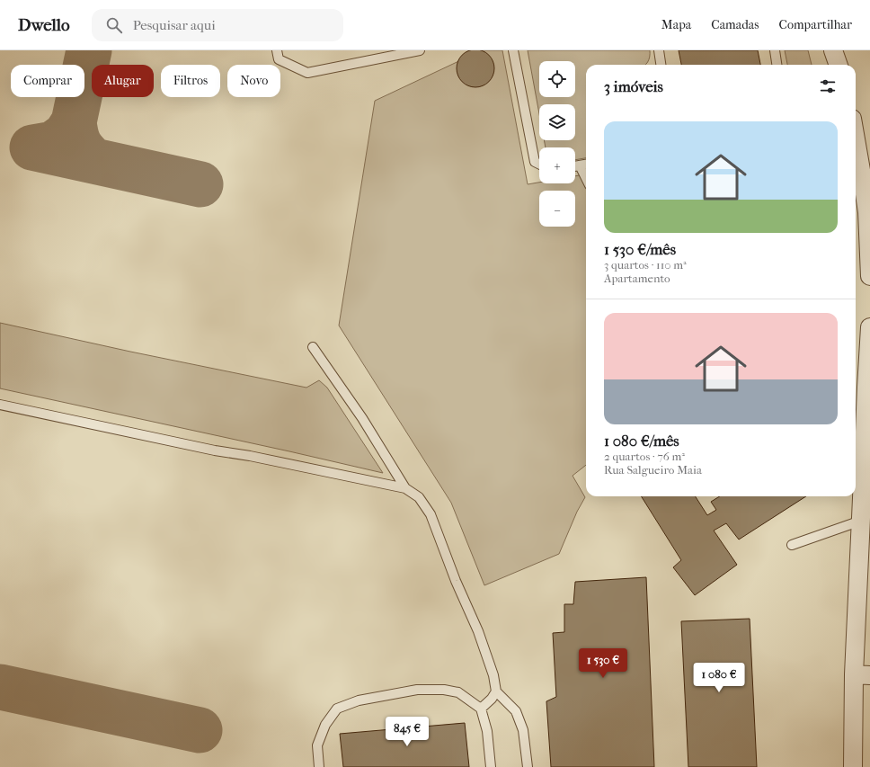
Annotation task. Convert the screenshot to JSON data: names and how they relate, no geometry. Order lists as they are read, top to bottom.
{
  "page": {
    "header": "Dwello",
    "search": "Pesquisar aqui",
    "nav": ["Mapa", "Camadas", "Compartilhar"],
    "map_buttons": ["+", "−"],
    "chip": [
      "Comprar",
      "Alugar",
      "Filtros",
      "Novo"
    ],
    "heading": "3 imóveis",
    "list": [
      {
        "name": "1 530 €/mês",
        "note": "3 quartos · 110 m² · Apartamento"
      },
      {
        "name": "1 080 €/mês",
        "note": "2 quartos · 76 m² · Rua Salgueiro Maia"
      }
    ],
    "price": ["1 530 €", "1 080 €", "845 €"]
  }
}
